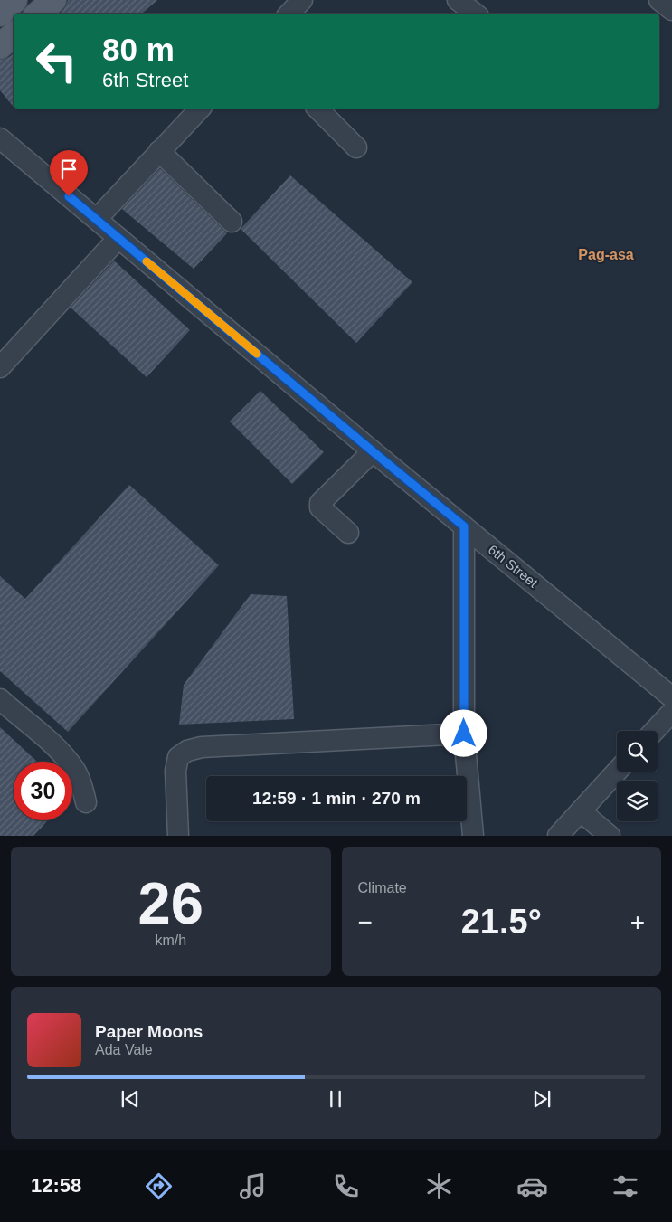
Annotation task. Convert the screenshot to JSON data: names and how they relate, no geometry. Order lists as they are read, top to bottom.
{
  "streets": {
    "street": ["6th Street"]
  },
  "districts": ["Pag-asa"],
  "page": {
    "turn": ["80 m", "6th Street"],
    "limit": "30",
    "trip": "12:59 · 1 min · 270 m",
    "tile": [
      ["26", "km/h"],
      "Climate"
    ],
    "heat": ["−", "21.5°", "+"],
    "song": ["Paper Moons", "Ada Vale"],
    "tabs": "12:58"
  }
}
